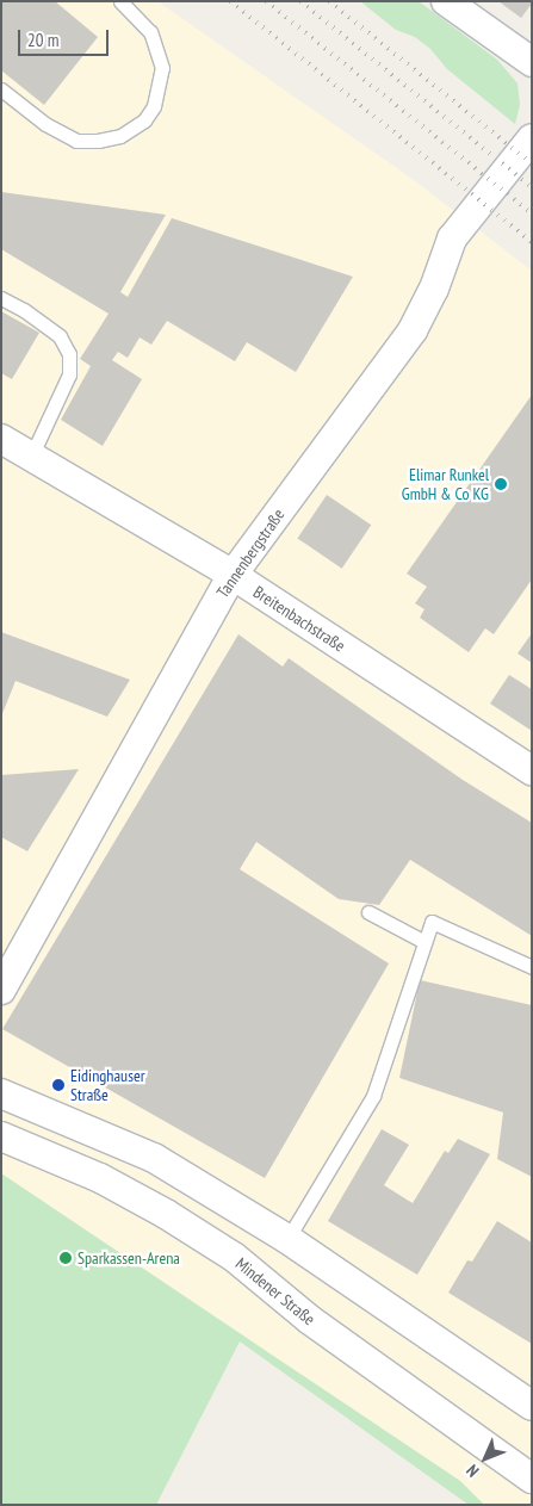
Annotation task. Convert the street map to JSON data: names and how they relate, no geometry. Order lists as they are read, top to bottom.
{
  "streets": {
    "street": ["Tannenbergstraße", "Breitenbachstraße", "Mindener Straße"]
  },
  "crossings": [
    ["Tannenbergstraße", "Breitenbachstraße"]
  ],
  "places": ["Elimar Runkel GmbH & Co KG", "Eidinghauser Straße", "Sparkassen-Arena"],
  "scale_bar": "20 m",
  "north": "bottom left"
}
